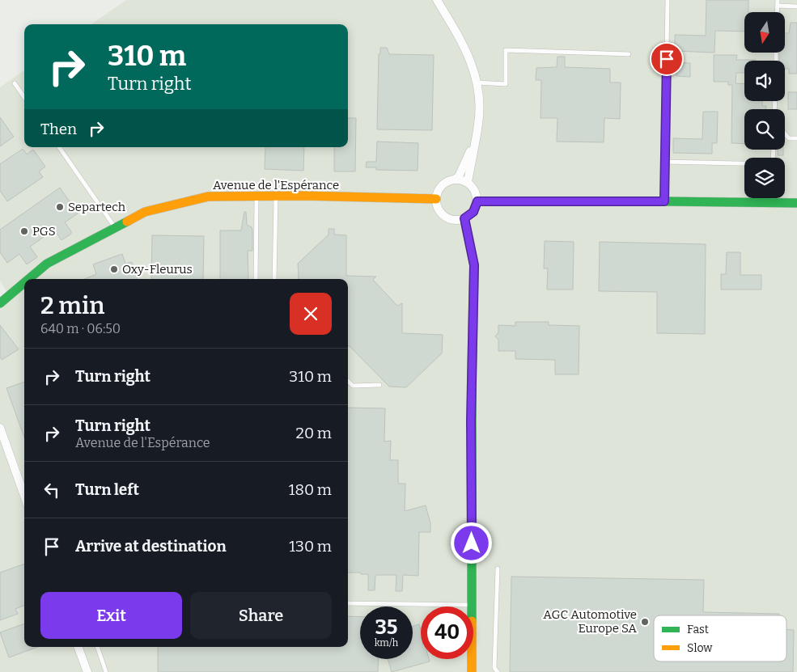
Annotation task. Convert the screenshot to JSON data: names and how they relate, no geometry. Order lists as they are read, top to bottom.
{
  "streets": {
    "street": ["Avenue de l'Espérance"]
  },
  "places": [
    "Separtech",
    "PGS",
    "Oxy-Fleurus",
    "AGC Automotive Europe SA"
  ],
  "legend": ["Fast", "Slow"],
  "north": "bottom",
  "page": {
    "turn": ["310 m", "Turn right"],
    "then": "Then",
    "heading": ["2 min", "640 m · 06:50"],
    "list": [
      {
        "name": "Turn right",
        "value": "310 m"
      },
      {
        "name": "Turn right",
        "note": "Avenue de l'Espérance",
        "value": "20 m"
      },
      {
        "name": "Turn left",
        "value": "180 m"
      },
      {
        "name": "Arrive at destination",
        "value": "130 m"
      }
    ],
    "buttons": ["Exit", "Share"],
    "speed": "35 km/h",
    "limit": "40"
  }
}
